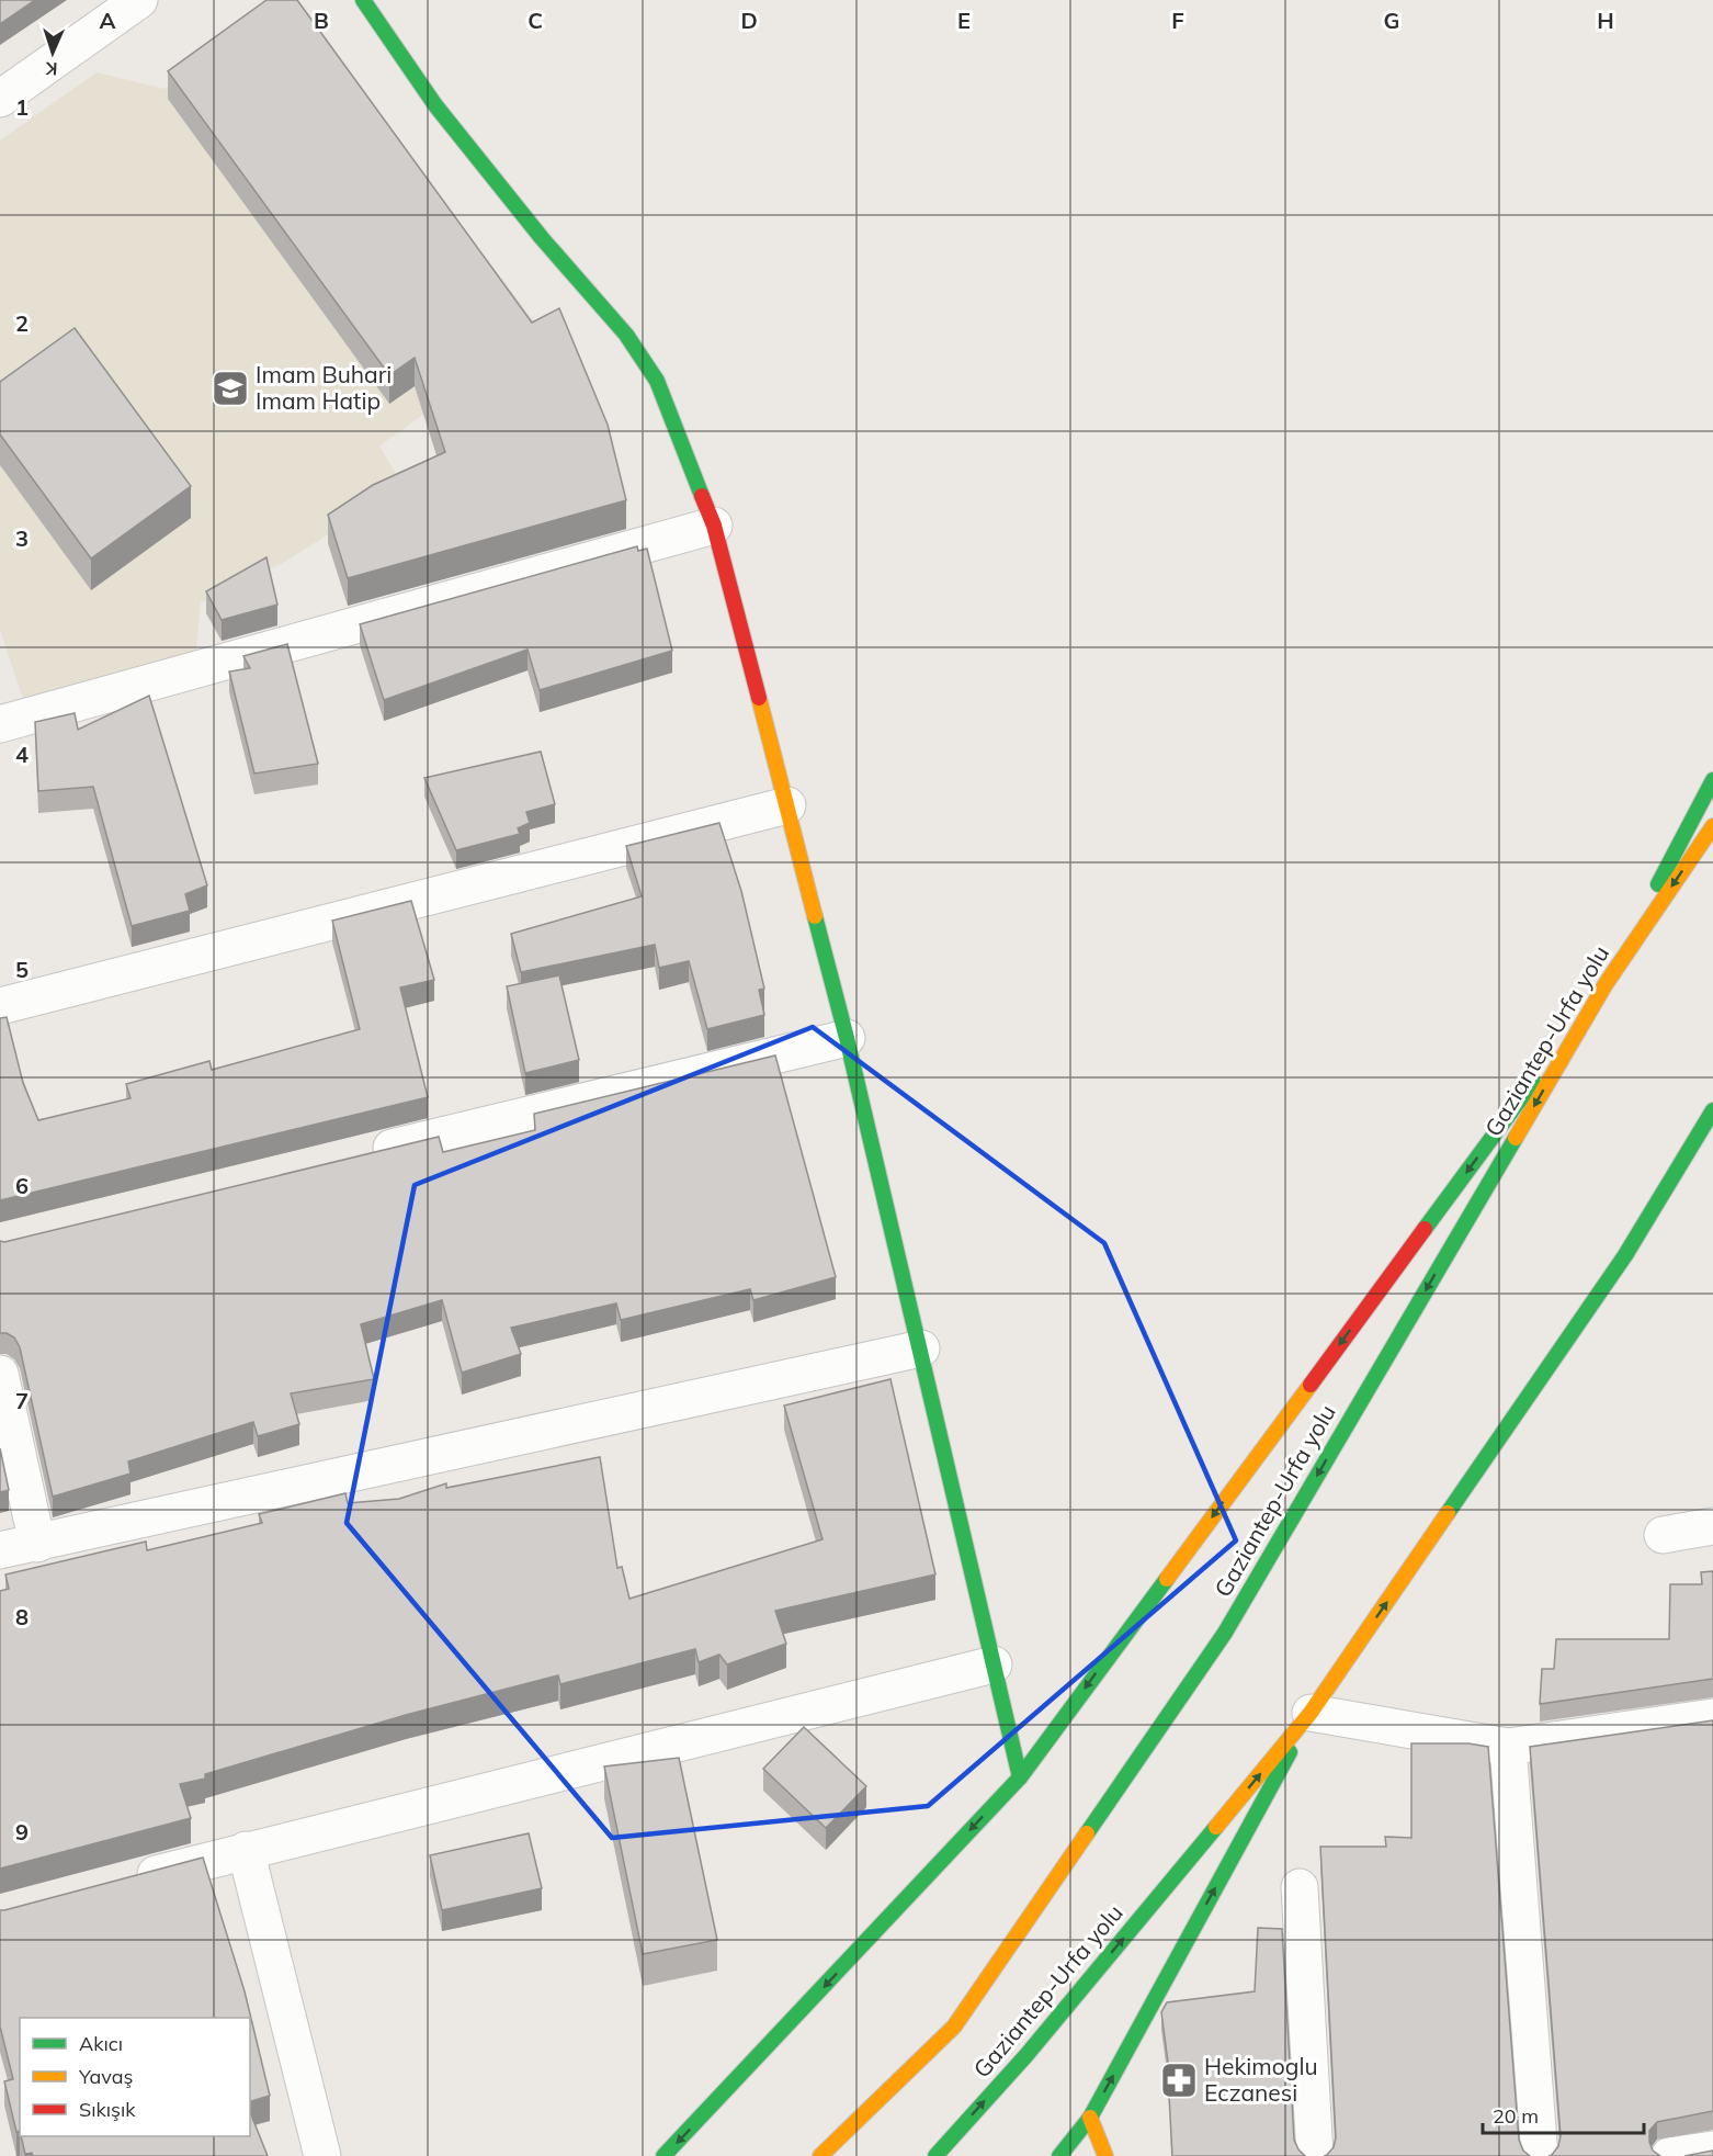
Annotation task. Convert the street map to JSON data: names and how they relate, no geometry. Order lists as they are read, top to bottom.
{
  "streets": {
    "main road": ["Gaziantep-Urfa yolu"]
  },
  "places": {
    "school or university": ["Imam Buhari Imam Hatip"],
    "pharmacy": ["Hekimoglu Eczanesi"]
  },
  "legend": ["Akıcı", "Yavaş", "Sıkışık"],
  "scale_bar": "20 m",
  "north": "bottom",
  "grid": {
    "columns": [
      "A",
      "B",
      "C",
      "D",
      "E",
      "F",
      "G",
      "H"
    ],
    "rows": [
      "1",
      "2",
      "3",
      "4",
      "5",
      "6",
      "7",
      "8",
      "9"
    ]
  }
}
